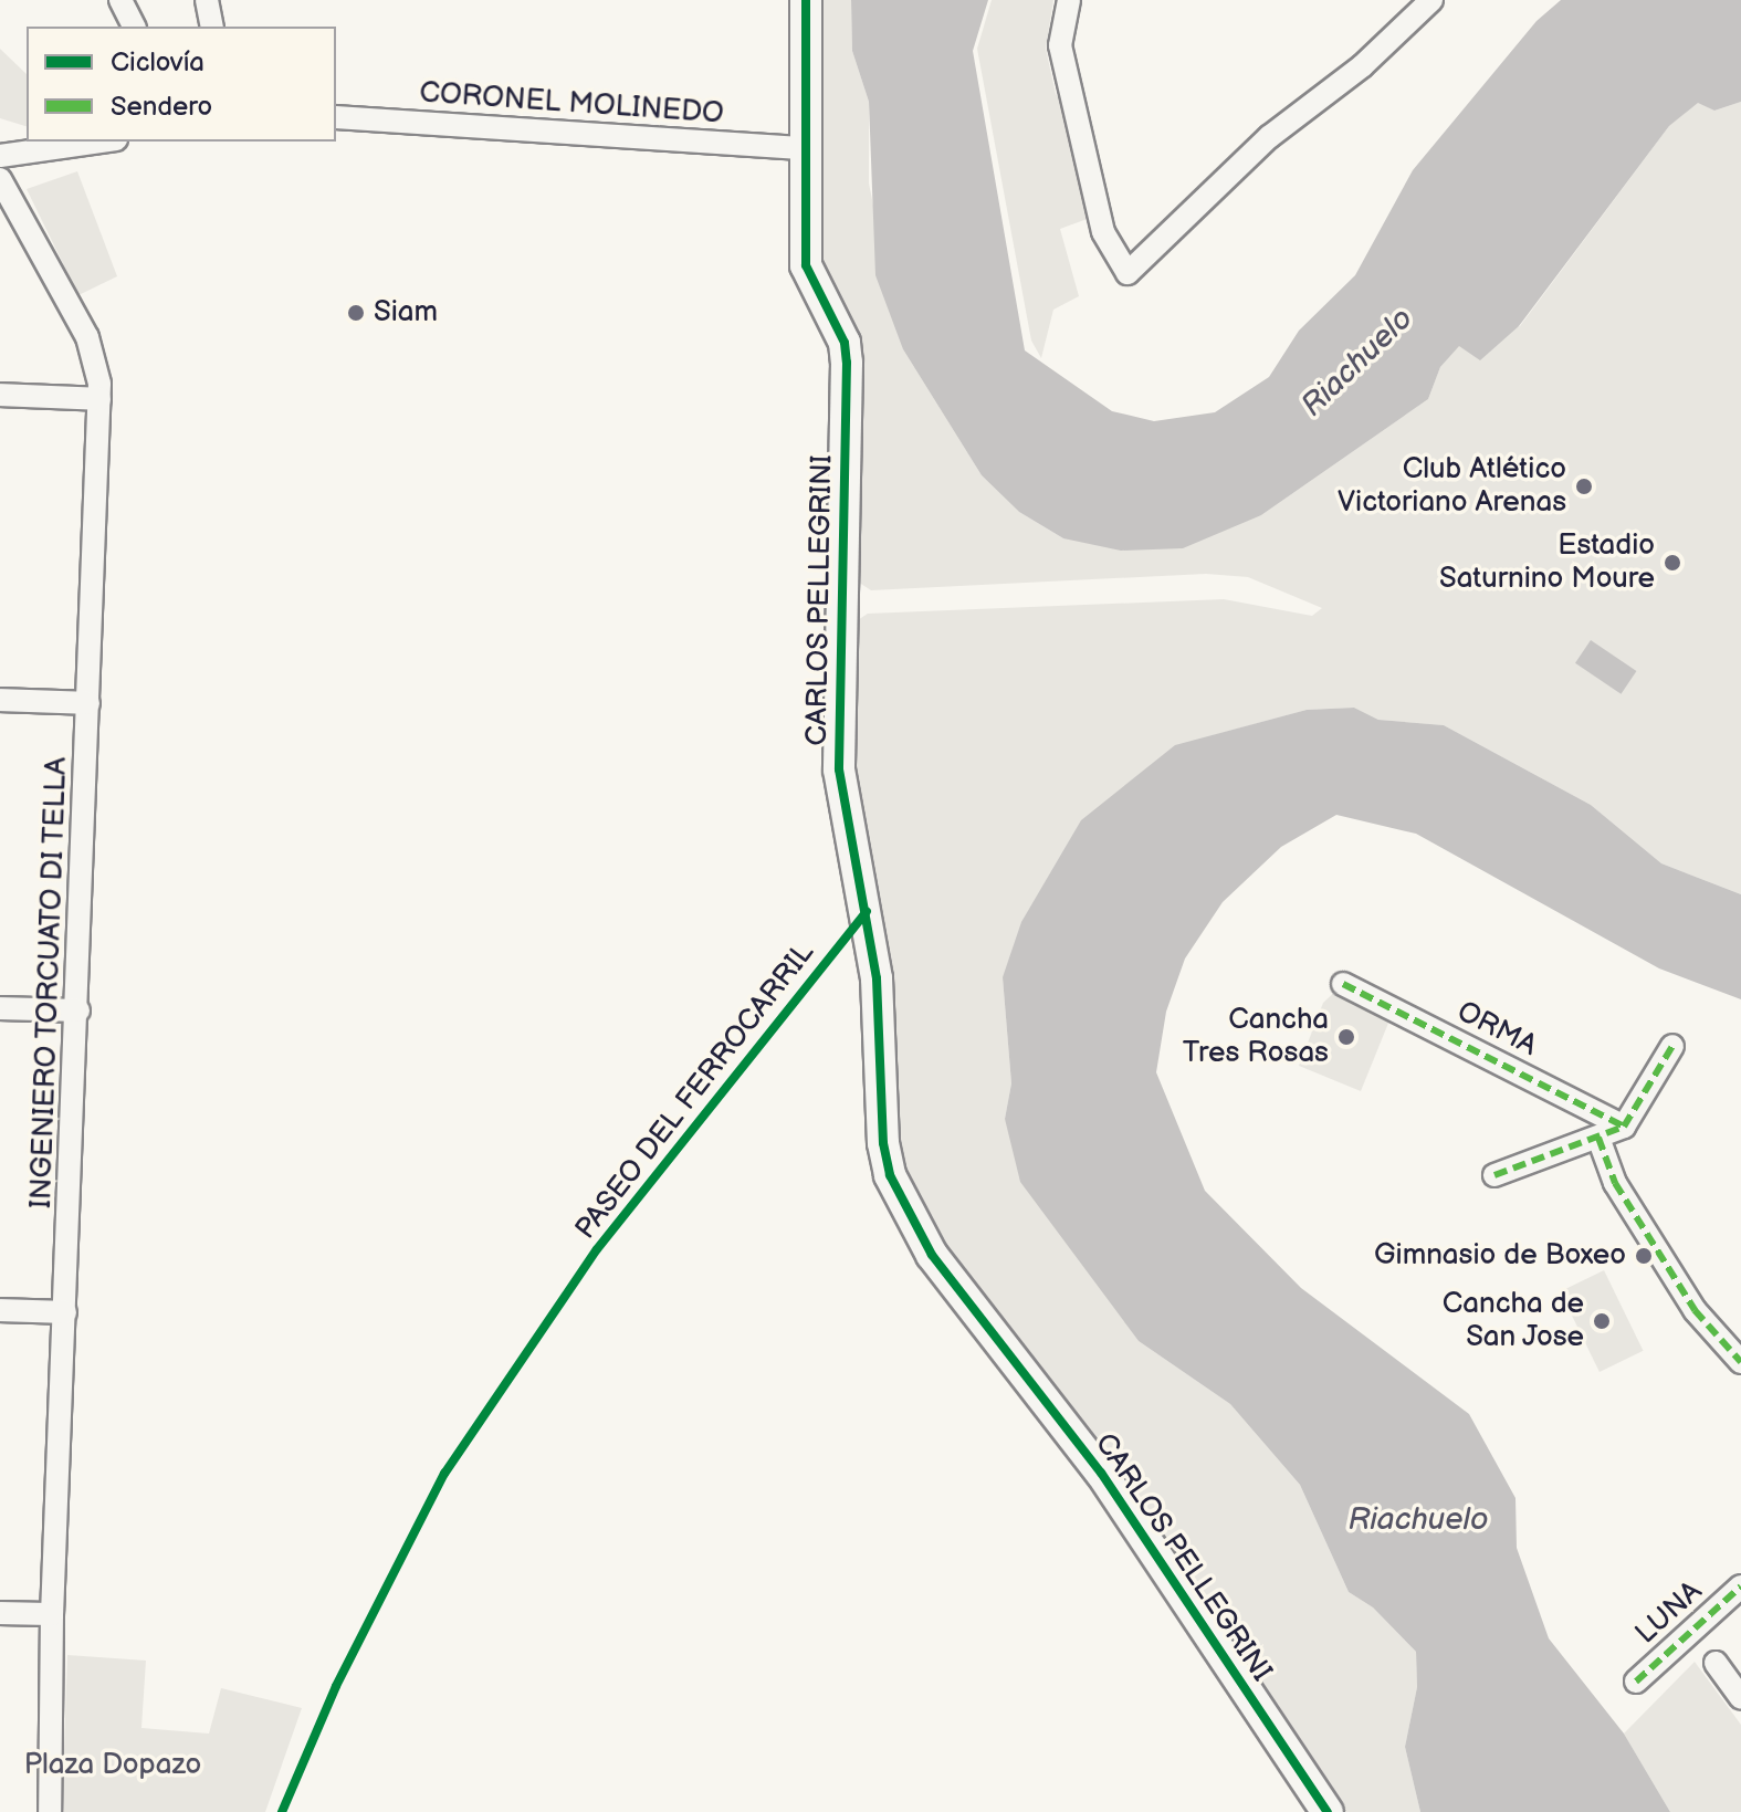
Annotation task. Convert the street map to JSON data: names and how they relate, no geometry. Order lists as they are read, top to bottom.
{
  "streets": {
    "street": [
      "CORONEL MOLINEDO",
      "CARLOS PELLEGRINI",
      "INGENIERO TORCUATO DI TELLA",
      "ORMA",
      "LUNA"
    ],
    "cycle path": ["PASEO DEL FERROCARRIL"]
  },
  "crossings": [
    ["CORONEL MOLINEDO", "CARLOS PELLEGRINI"]
  ],
  "water": ["Riachuelo"],
  "parks": ["Plaza Dopazo"],
  "places": [
    "Siam",
    "Club Atlético Victoriano Arenas",
    "Estadio Saturnino Moure",
    "Cancha Tres Rosas",
    "Gimnasio de Boxeo",
    "Cancha de San Jose"
  ],
  "legend": ["Ciclovía", "Sendero"]
}
